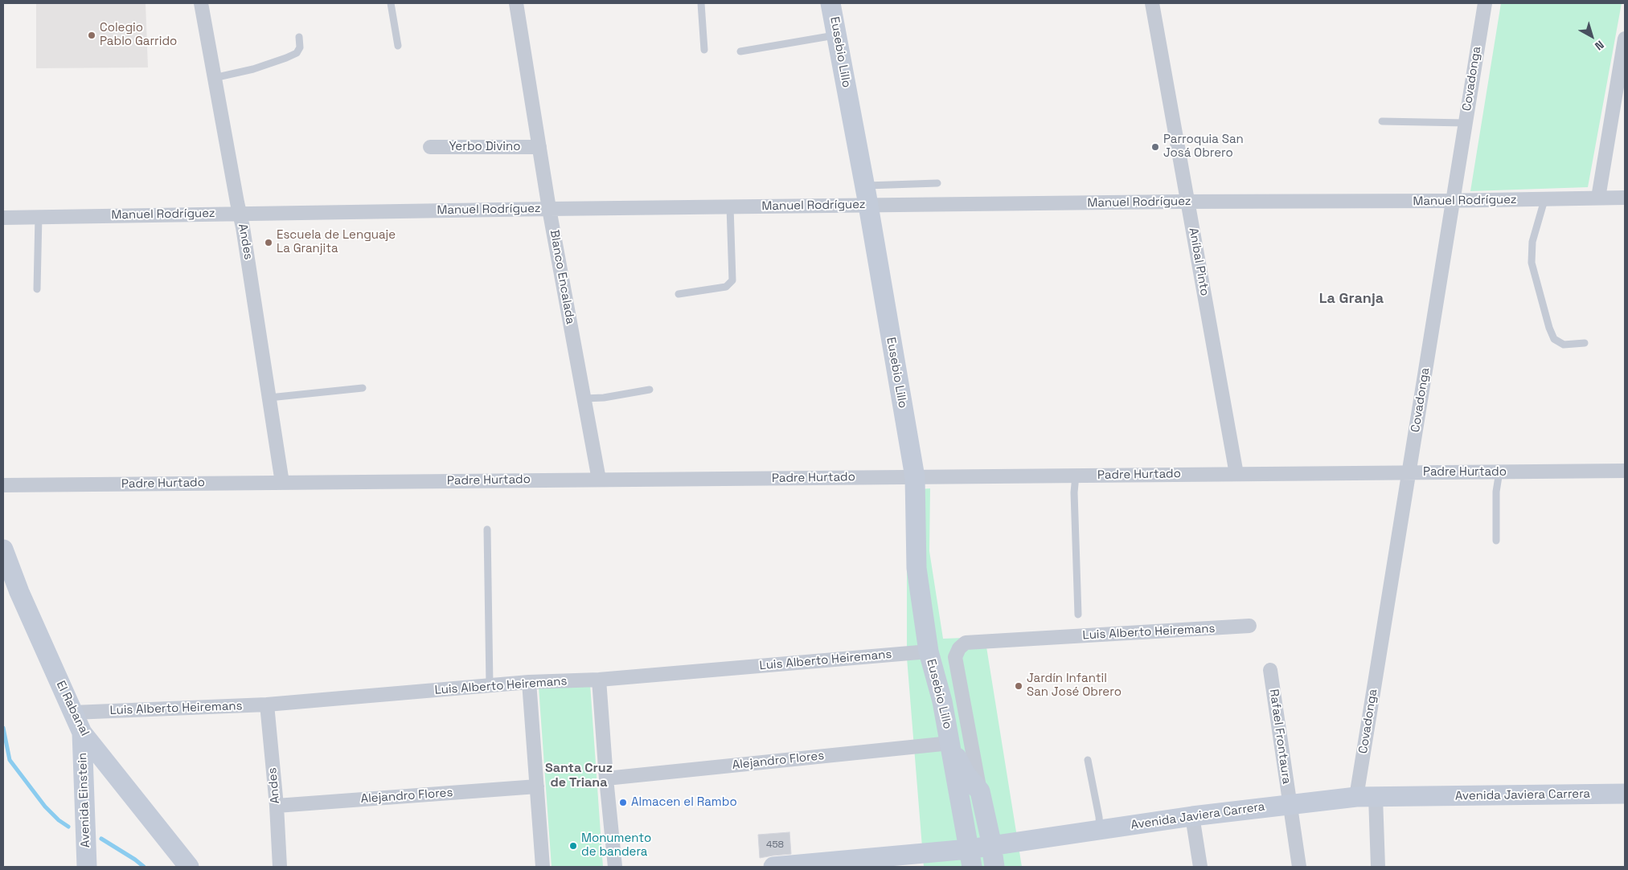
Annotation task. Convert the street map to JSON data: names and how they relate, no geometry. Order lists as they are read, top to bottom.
{
  "streets": {
    "street": [
      "Eusebio Lillo",
      "Covadonga",
      "Yerbo Divino",
      "Manuel Rodríguez",
      "Andes",
      "Aníbal Pinto",
      "Blanco Encalada",
      "Padre Hurtado",
      "Luis Alberto Heiremans",
      "El Rabanal",
      "Rafael Frontaura",
      "Alejandro Flores",
      "Avenida Javiera Carrera",
      "Avenida Einstein"
    ]
  },
  "crossings": [
    ["Eusebio Lillo", "Manuel Rodríguez"],
    ["Eusebio Lillo", "Padre Hurtado"],
    ["Eusebio Lillo", "Luis Alberto Heiremans"],
    ["Eusebio Lillo", "Alejandro Flores"],
    ["Eusebio Lillo", "Avenida Javiera Carrera"],
    ["Covadonga", "Manuel Rodríguez"],
    ["Covadonga", "Padre Hurtado"],
    ["Covadonga", "Avenida Javiera Carrera"],
    ["Yerbo Divino", "Blanco Encalada"],
    ["Manuel Rodríguez", "Andes"],
    ["Manuel Rodríguez", "Aníbal Pinto"],
    ["Manuel Rodríguez", "Blanco Encalada"],
    ["Andes", "Padre Hurtado"],
    ["Andes", "Luis Alberto Heiremans"],
    ["Andes", "Alejandro Flores"],
    ["Aníbal Pinto", "Padre Hurtado"],
    ["Blanco Encalada", "Padre Hurtado"],
    ["Luis Alberto Heiremans", "El Rabanal"],
    ["El Rabanal", "Avenida Einstein"],
    ["Rafael Frontaura", "Avenida Javiera Carrera"]
  ],
  "districts": ["La Granja", "Santa Cruz de Triana"],
  "places": [
    "Colegio Pablo Garrido",
    "Parroquia San Josá Obrero",
    "Escuela de Lenguaje La Granjita",
    "Jardín Infantil San José Obrero",
    "Almacen el Rambo",
    "Monumento de bandera"
  ],
  "house_numbers": ["458"],
  "north": "bottom right"
}
